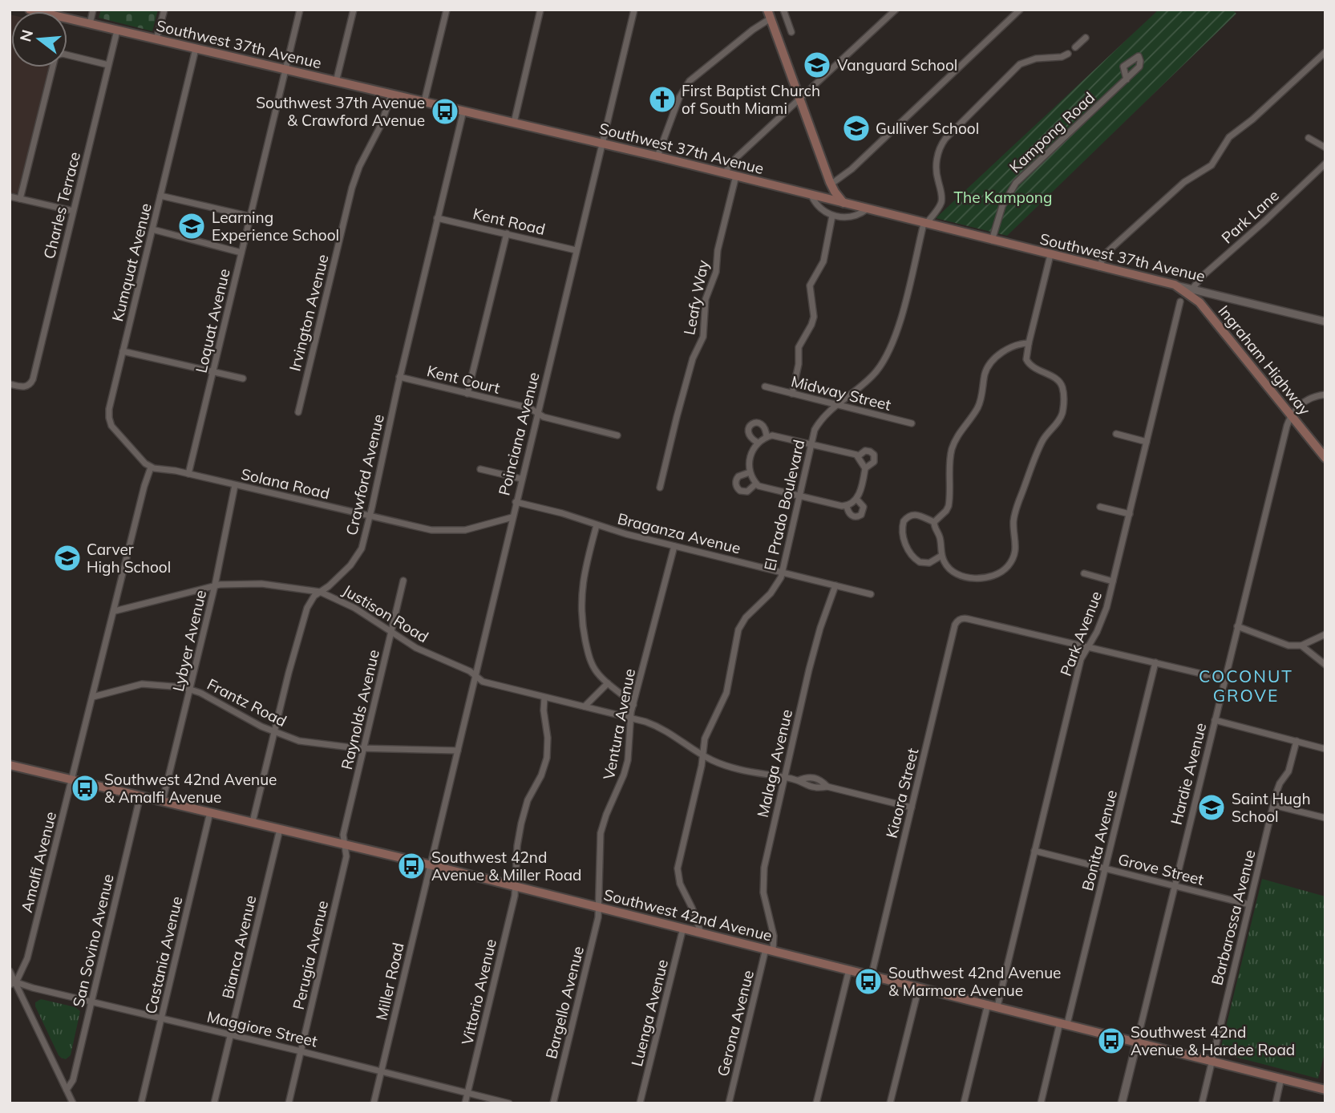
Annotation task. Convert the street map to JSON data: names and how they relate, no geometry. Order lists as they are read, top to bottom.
{
  "streets": {
    "main road": ["Southwest 37th Avenue", "Ingraham Highway", "Southwest 42nd Avenue"],
    "street": [
      "Kampong Road",
      "Charles Terrace",
      "Park Lane",
      "Kent Road",
      "Kumquat Avenue",
      "Leafy Way",
      "Irvington Avenue",
      "Loquat Avenue",
      "Kent Court",
      "Midway Street",
      "Poinciana Avenue",
      "Crawford Avenue",
      "Solana Road",
      "El Prado Boulevard",
      "Braganza Avenue",
      "Justison Road",
      "Park Avenue",
      "Lybyer Avenue",
      "Frantz Road",
      "Raynolds Avenue",
      "Ventura Avenue",
      "Malaga Avenue",
      "Hardie Avenue",
      "Kiaora Street",
      "Bonita Avenue",
      "Amalfi Avenue",
      "Grove Street",
      "Barbarossa Avenue",
      "San Sovino Avenue",
      "Bianca Avenue",
      "Castania Avenue",
      "Perugia Avenue",
      "Miller Road",
      "Vittorio Avenue",
      "Bargello Avenue",
      "Luenga Avenue",
      "Gerona Avenue",
      "Maggiore Street"
    ]
  },
  "crossings": [
    ["Southwest 37th Avenue", "Kampong Road"],
    ["Southwest 37th Avenue", "Charles Terrace"],
    ["Southwest 37th Avenue", "Park Lane"],
    ["Southwest 37th Avenue", "Kumquat Avenue"],
    ["Southwest 37th Avenue", "Leafy Way"],
    ["Southwest 37th Avenue", "Irvington Avenue"],
    ["Southwest 37th Avenue", "Loquat Avenue"],
    ["Southwest 37th Avenue", "Ingraham Highway"],
    ["Southwest 37th Avenue", "Poinciana Avenue"],
    ["Southwest 37th Avenue", "Crawford Avenue"],
    ["Southwest 37th Avenue", "El Prado Boulevard"],
    ["Kent Road", "Poinciana Avenue"],
    ["Kent Road", "Crawford Avenue"],
    ["Kumquat Avenue", "Solana Road"],
    ["Loquat Avenue", "Solana Road"],
    ["Ingraham Highway", "Hardie Avenue"],
    ["Kent Court", "Poinciana Avenue"],
    ["Kent Court", "Crawford Avenue"],
    ["Midway Street", "El Prado Boulevard"],
    ["Poinciana Avenue", "Solana Road"],
    ["Poinciana Avenue", "Braganza Avenue"],
    ["Poinciana Avenue", "Justison Road"],
    ["Poinciana Avenue", "Frantz Road"],
    ["Poinciana Avenue", "Southwest 42nd Avenue"],
    ["Poinciana Avenue", "Miller Road"],
    ["Crawford Avenue", "Solana Road"],
    ["Crawford Avenue", "Justison Road"],
    ["Crawford Avenue", "Frantz Road"],
    ["Crawford Avenue", "Southwest 42nd Avenue"],
    ["Solana Road", "Lybyer Avenue"],
    ["El Prado Boulevard", "Braganza Avenue"],
    ["El Prado Boulevard", "Justison Road"],
    ["El Prado Boulevard", "Southwest 42nd Avenue"],
    ["Braganza Avenue", "Ventura Avenue"],
    ["Braganza Avenue", "Malaga Avenue"],
    ["Justison Road", "Lybyer Avenue"],
    ["Justison Road", "Raynolds Avenue"],
    ["Justison Road", "Ventura Avenue"],
    ["Justison Road", "Malaga Avenue"],
    ["Justison Road", "Vittorio Avenue"],
    ["Park Avenue", "Kiaora Street"],
    ["Park Avenue", "Grove Street"],
    ["Park Avenue", "Southwest 42nd Avenue"],
    ["Lybyer Avenue", "Frantz Road"],
    ["Lybyer Avenue", "Southwest 42nd Avenue"],
    ["Frantz Road", "Raynolds Avenue"],
    ["Raynolds Avenue", "Southwest 42nd Avenue"],
    ["Raynolds Avenue", "Perugia Avenue"],
    ["Ventura Avenue", "Southwest 42nd Avenue"],
    ["Ventura Avenue", "Bargello Avenue"],
    ["Malaga Avenue", "Southwest 42nd Avenue"],
    ["Malaga Avenue", "Gerona Avenue"],
    ["Hardie Avenue", "Grove Street"],
    ["Hardie Avenue", "Southwest 42nd Avenue"],
    ["Kiaora Street", "Southwest 42nd Avenue"],
    ["Bonita Avenue", "Grove Street"],
    ["Bonita Avenue", "Southwest 42nd Avenue"],
    ["Amalfi Avenue", "Southwest 42nd Avenue"],
    ["Amalfi Avenue", "Maggiore Street"],
    ["Grove Street", "Barbarossa Avenue"],
    ["Southwest 42nd Avenue", "Barbarossa Avenue"],
    ["Southwest 42nd Avenue", "San Sovino Avenue"],
    ["Southwest 42nd Avenue", "Bianca Avenue"],
    ["Southwest 42nd Avenue", "Castania Avenue"],
    ["Southwest 42nd Avenue", "Perugia Avenue"],
    ["Southwest 42nd Avenue", "Miller Road"],
    ["Southwest 42nd Avenue", "Vittorio Avenue"],
    ["Southwest 42nd Avenue", "Bargello Avenue"],
    ["Southwest 42nd Avenue", "Luenga Avenue"],
    ["Southwest 42nd Avenue", "Gerona Avenue"],
    ["San Sovino Avenue", "Maggiore Street"],
    ["Bianca Avenue", "Maggiore Street"],
    ["Castania Avenue", "Maggiore Street"],
    ["Perugia Avenue", "Maggiore Street"],
    ["Miller Road", "Maggiore Street"],
    ["Vittorio Avenue", "Maggiore Street"]
  ],
  "districts": ["COCONUT GROVE"],
  "parks": ["The Kampong"],
  "places": {
    "school or university": [
      "Vanguard School",
      "Gulliver School",
      "Learning Experience School",
      "Carver High School",
      "Saint Hugh School"
    ],
    "church": ["First Baptist Church of South Miami"],
    "bus stop": [
      "Southwest 37th Avenue & Crawford Avenue",
      "Southwest 42nd Avenue & Amalfi Avenue",
      "Southwest 42nd Avenue & Miller Road",
      "Southwest 42nd Avenue & Marmore Avenue",
      "Southwest 42nd Avenue & Hardee Road"
    ]
  },
  "north": "left"
}
